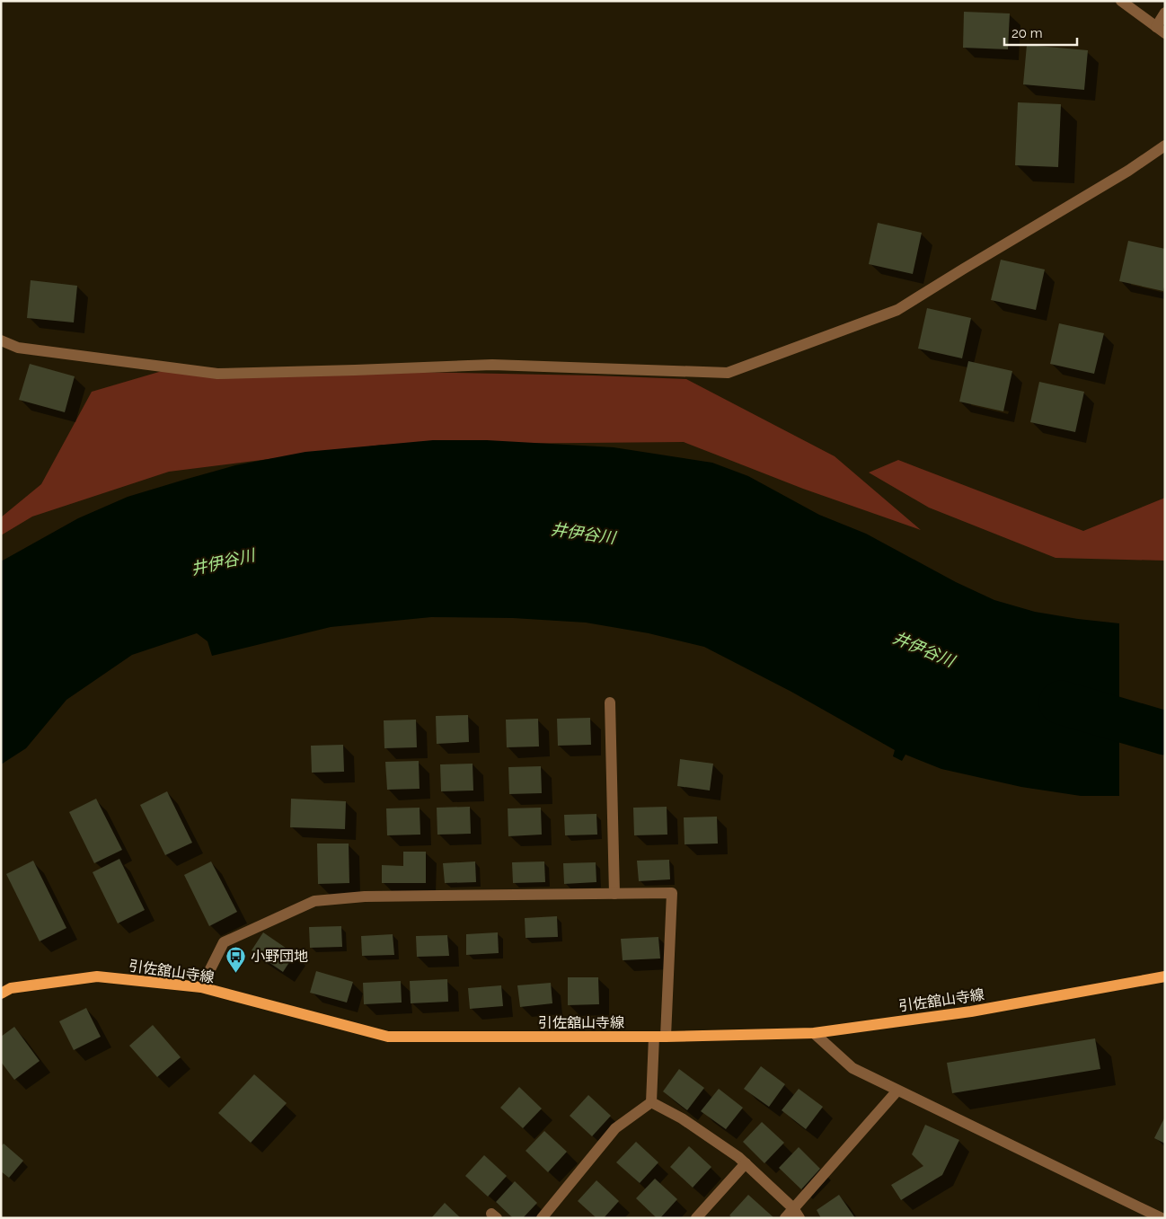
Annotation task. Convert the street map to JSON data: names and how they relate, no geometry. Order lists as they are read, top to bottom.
{
  "streets": {
    "main road": ["引佐舘山寺線"]
  },
  "water": ["井伊谷川"],
  "places": {
    "bus stop": ["小野団地"]
  },
  "scale_bar": "20 m"
}
